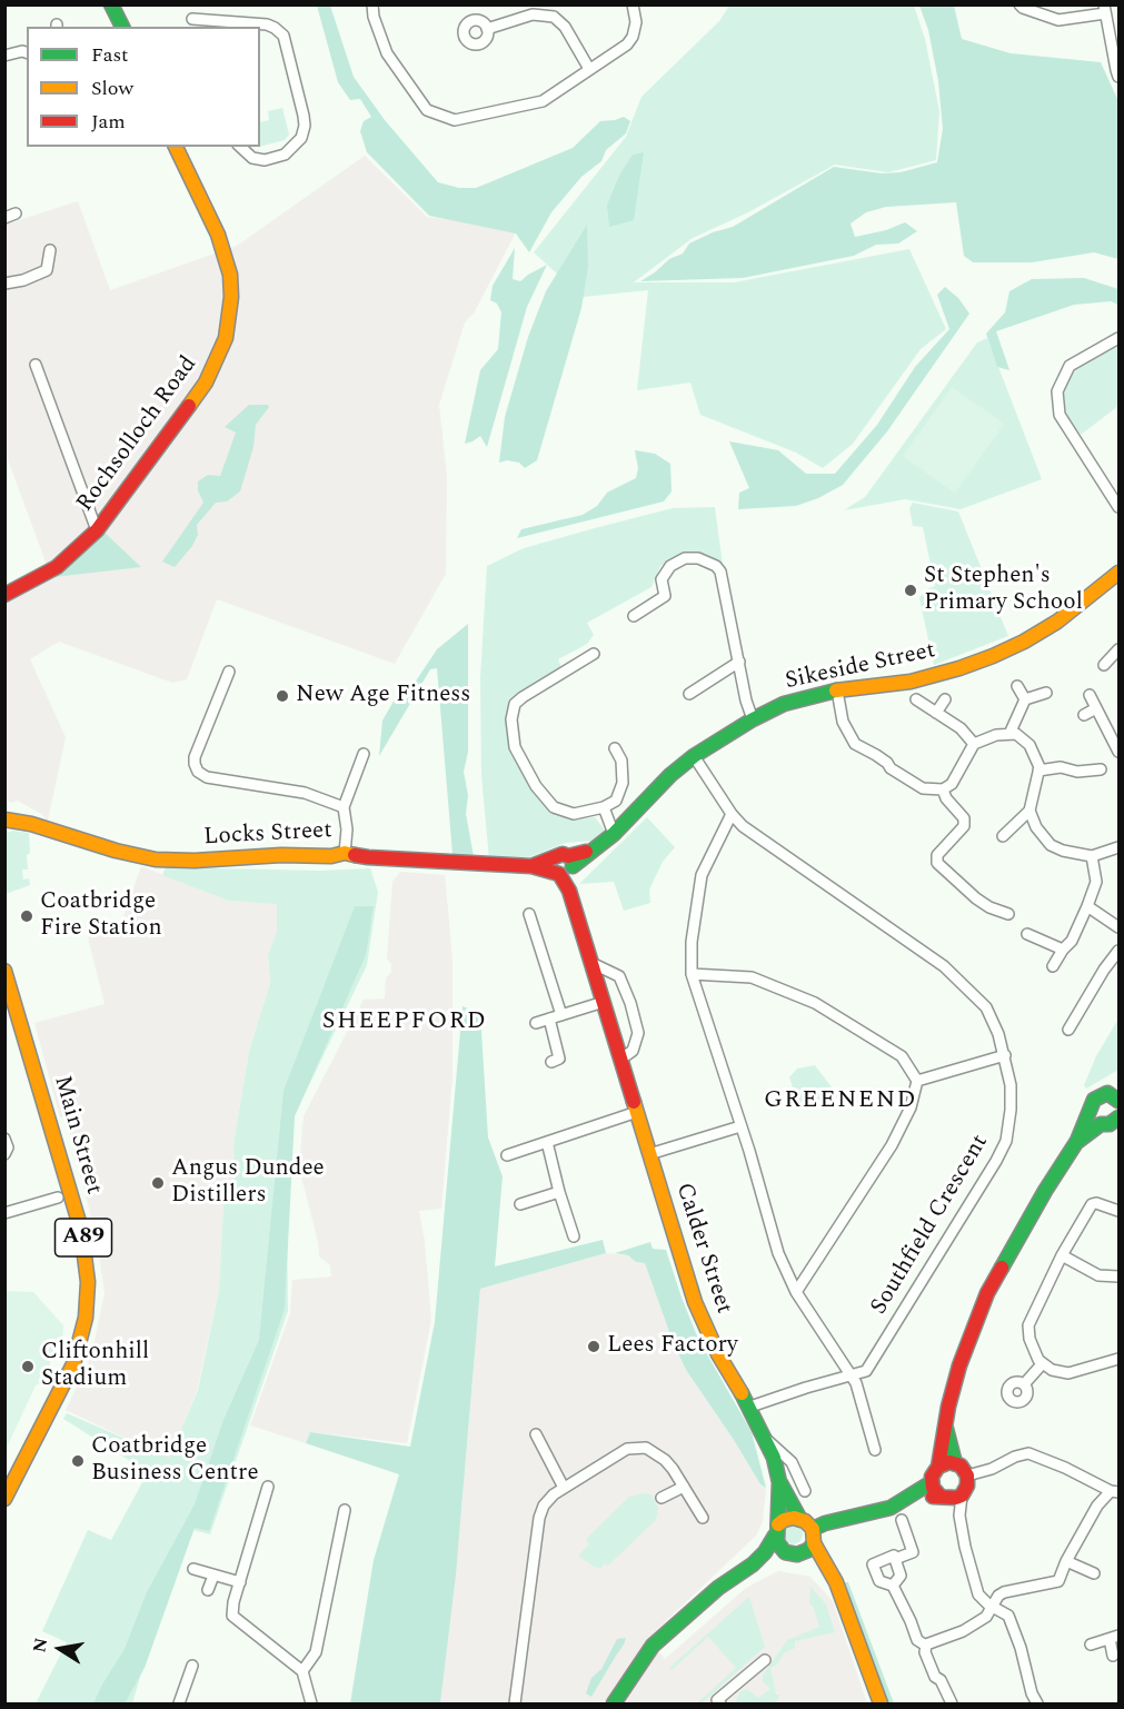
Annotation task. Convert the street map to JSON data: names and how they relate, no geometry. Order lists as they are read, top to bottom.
{
  "streets": {
    "street": [
      "Rochsolloch Road",
      "Sikeside Street",
      "Locks Street",
      "Main Street",
      "Southfield Crescent",
      "A89",
      "Calder Street"
    ]
  },
  "crossings": [
    ["Sikeside Street", "Locks Street"],
    ["Sikeside Street", "Southfield Crescent"],
    ["Sikeside Street", "Calder Street"],
    ["Locks Street", "Calder Street"],
    ["Southfield Crescent", "Calder Street"]
  ],
  "districts": ["SHEEPFORD", "GREENEND"],
  "places": [
    "St Stephen's Primary School",
    "New Age Fitness",
    "Coatbridge Fire Station",
    "Angus Dundee Distillers",
    "Lees Factory",
    "Cliftonhill Stadium",
    "Coatbridge Business Centre"
  ],
  "legend": ["Fast", "Slow", "Jam"],
  "north": "left"
}
